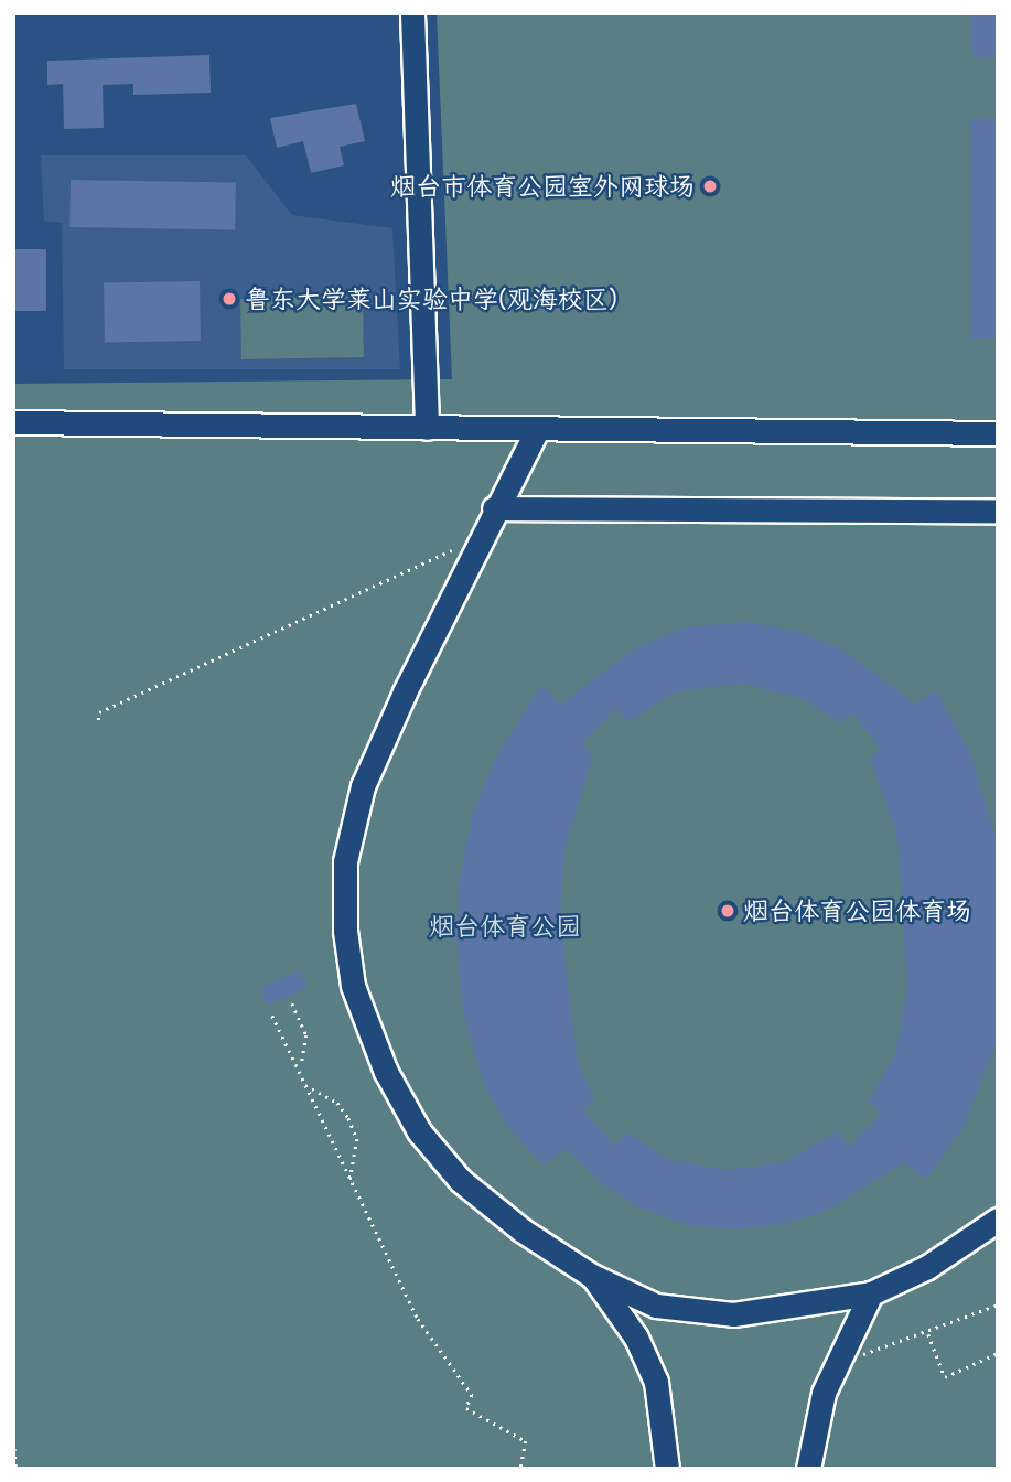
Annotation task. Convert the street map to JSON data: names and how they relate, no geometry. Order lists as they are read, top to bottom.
{
  "parks": ["烟台体育公园"],
  "places": ["烟台市体育公园室外网球场", "鲁东大学莱山实验中学(观海校区)", "烟台体育公园体育场"]
}
